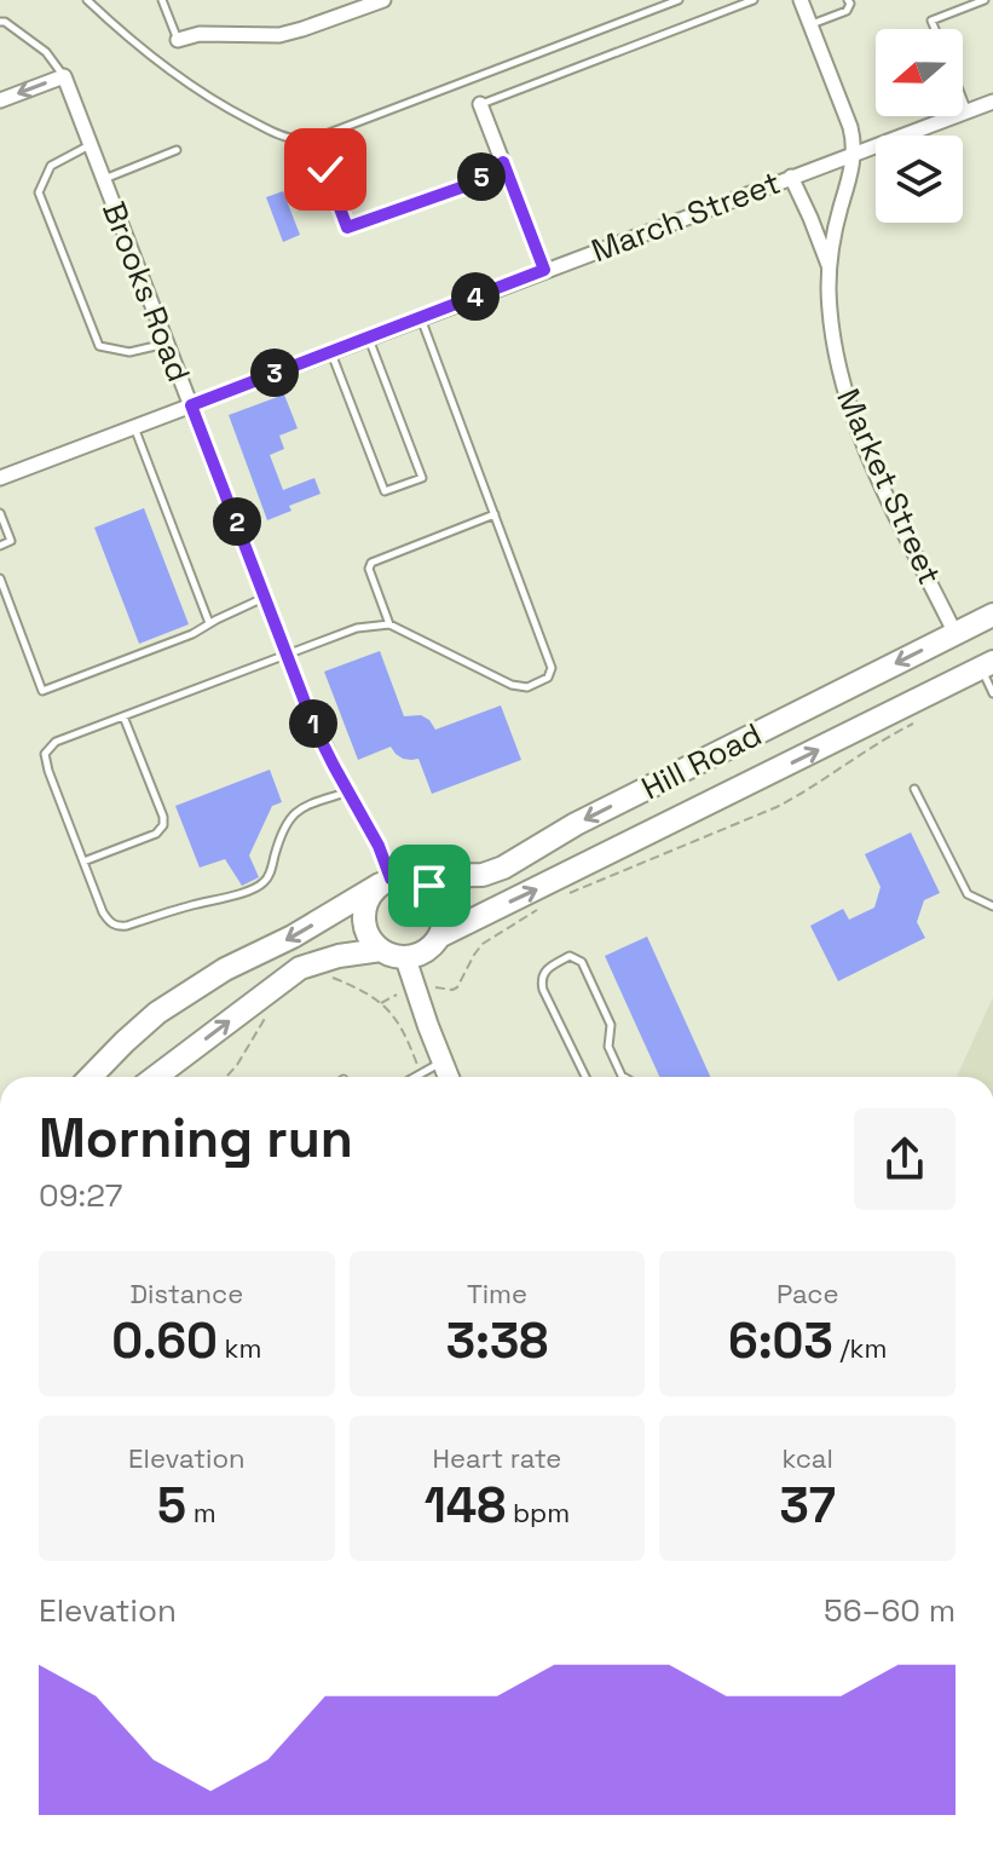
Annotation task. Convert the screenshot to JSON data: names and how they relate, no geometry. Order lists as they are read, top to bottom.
{
  "streets": {
    "main road": ["Hill Road"],
    "street": ["March Street", "Brooks Road", "Market Street"]
  },
  "crossings": [
    ["March Street", "Brooks Road"],
    ["March Street", "Market Street"],
    ["Brooks Road", "Hill Road"],
    ["Market Street", "Hill Road"]
  ],
  "north": "left",
  "page": {
    "pins": [
      "5",
      "4",
      "3",
      "2",
      "1"
    ],
    "heading": ["Morning run", "09:27"],
    "stats": [
      ["Distance", "0.60 km"],
      ["Time", "3:38"],
      ["Pace", "6:03 /km"],
      ["Elevation", "5 m"],
      ["Heart rate", "148 bpm"],
      ["kcal", "37"]
    ],
    "chart": ["Elevation", "56–60 m"]
  }
}
